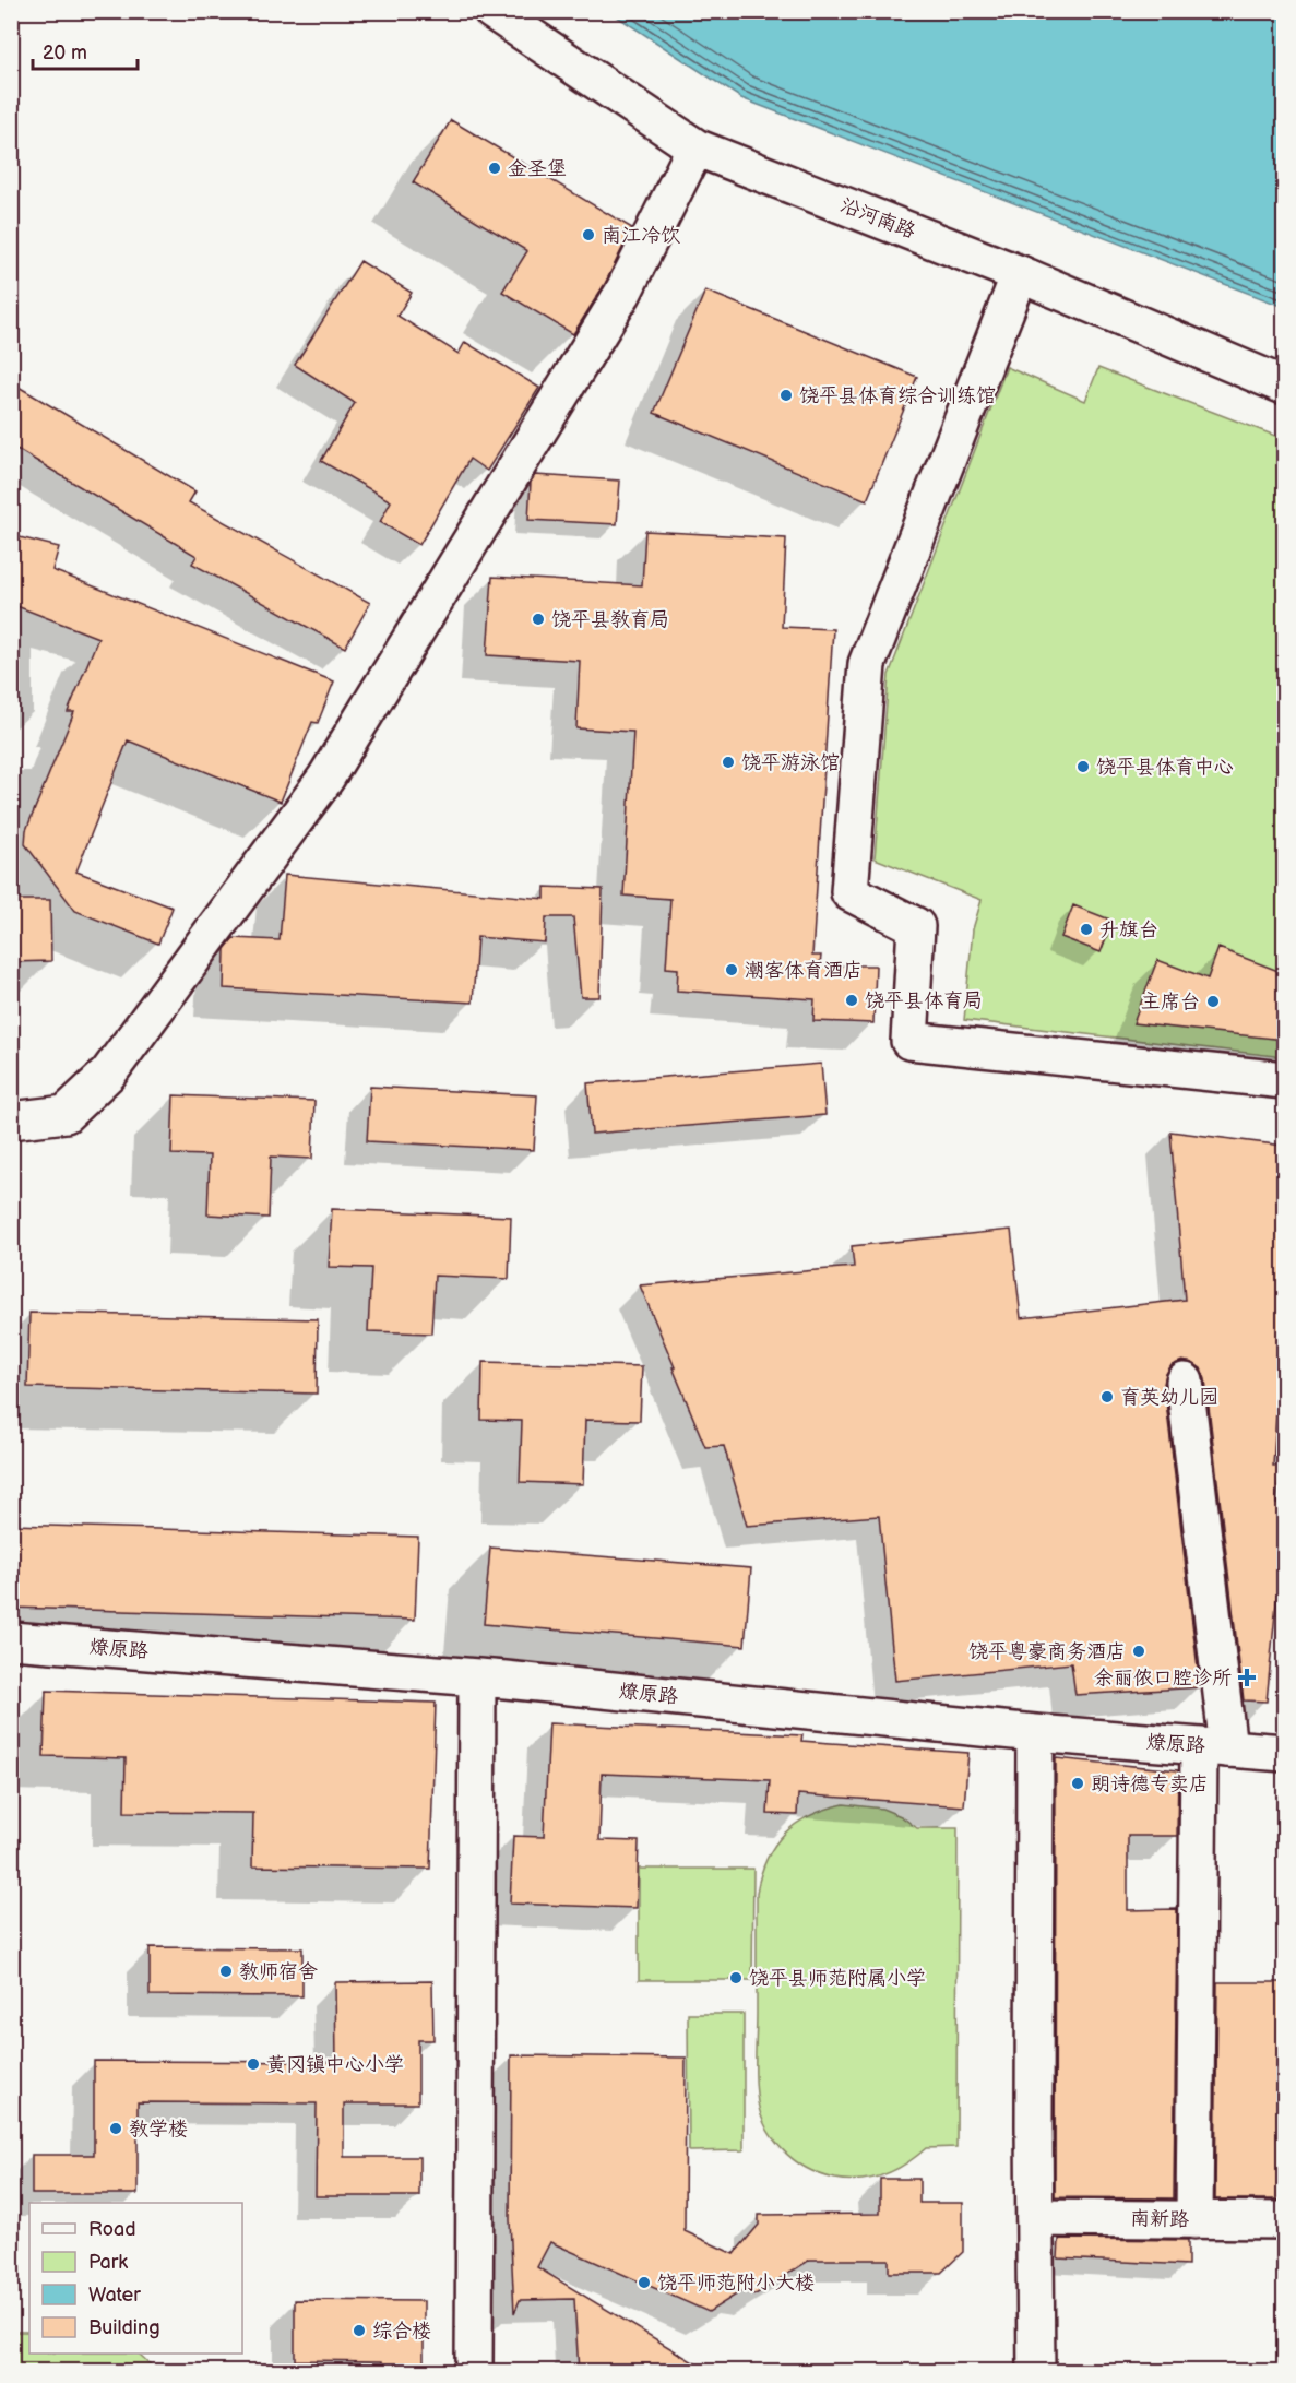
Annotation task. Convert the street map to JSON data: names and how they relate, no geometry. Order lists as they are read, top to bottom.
{
  "streets": {
    "street": ["沿河南路", "燎原路", "南新路"]
  },
  "places": {
    "other": [
      "金圣堡",
      "南江冷饮",
      "饶平县体育综合训练馆",
      "饶平县教育局",
      "饶平游泳馆",
      "饶平县体育中心",
      "升旗台",
      "潮客体育酒店",
      "饶平县体育局",
      "主席台",
      "育英幼儿园",
      "饶平粤豪商务酒店",
      "朗诗德专卖店",
      "教师宿舍",
      "饶平县师范附属小学",
      "黄冈镇中心小学",
      "教学楼",
      "饶平师范附小大楼",
      "综合楼"
    ],
    "health": ["余丽侬口腔诊所"]
  },
  "legend": [
    "Road",
    "Park",
    "Water",
    "Building"
  ],
  "scale_bar": "20 m"
}
